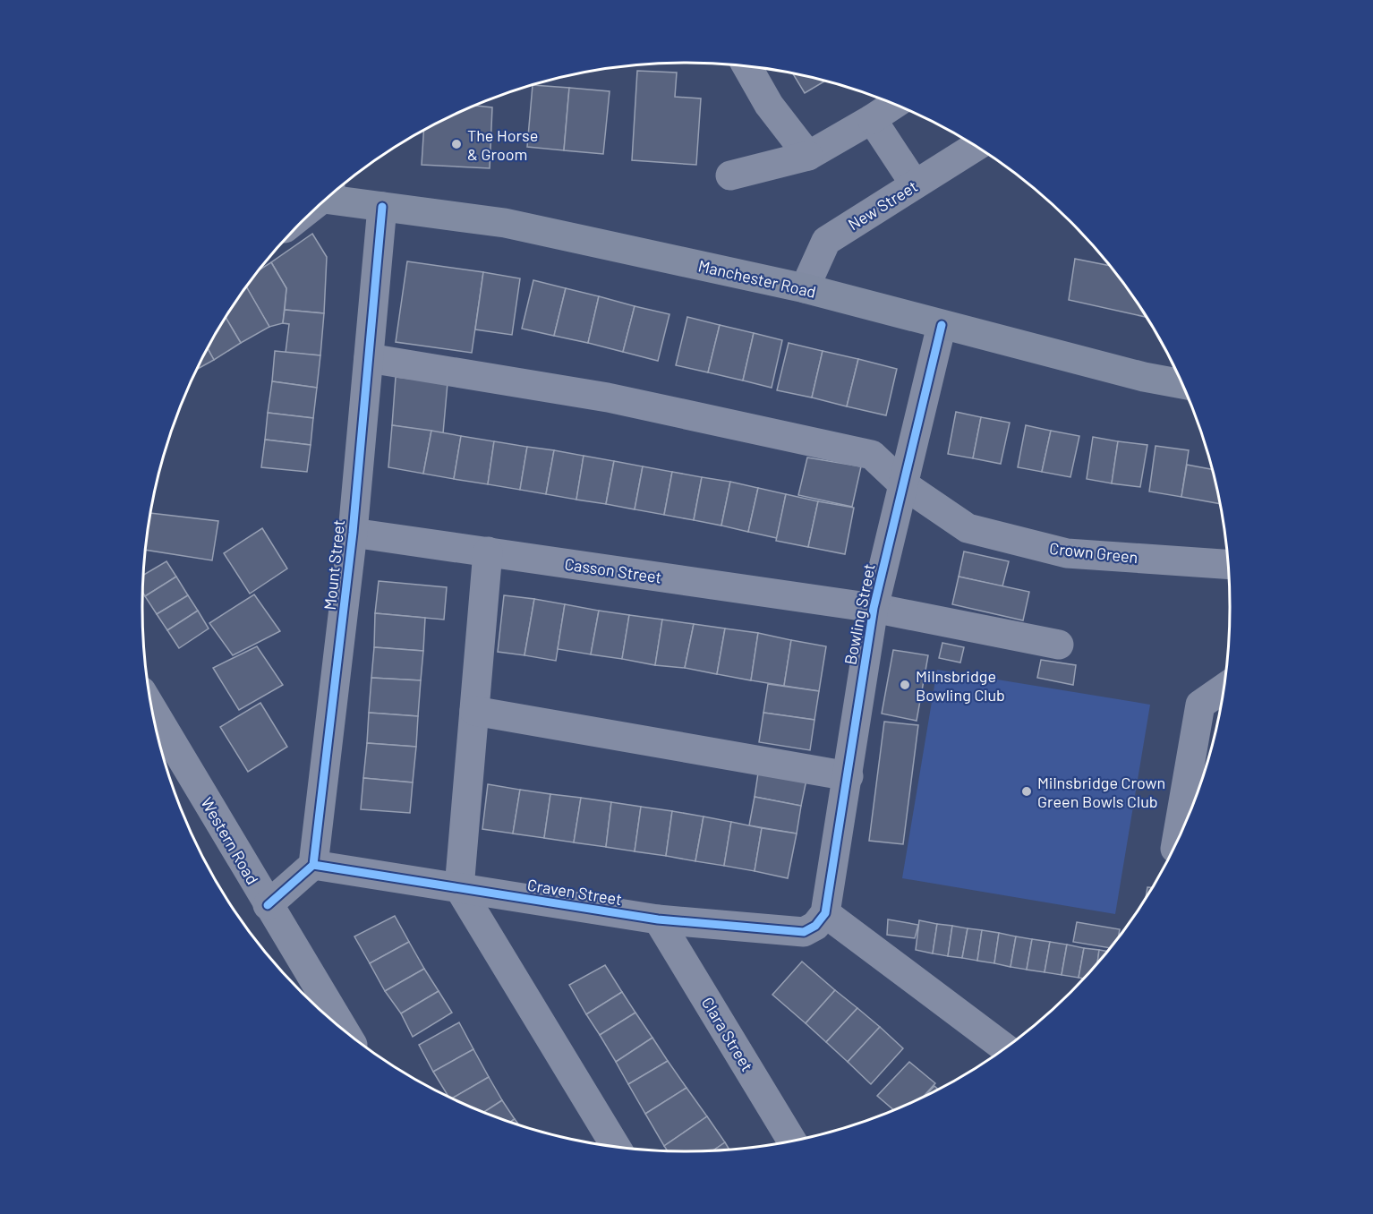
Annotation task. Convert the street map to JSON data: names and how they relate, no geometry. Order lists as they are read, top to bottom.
{
  "streets": {
    "main road": ["Manchester Road"],
    "street": [
      "New Street",
      "Crown Green",
      "Mount Street",
      "Casson Street",
      "Bowling Street",
      "Western Road",
      "Craven Street",
      "Clara Street"
    ]
  },
  "crossings": [
    ["New Street", "Manchester Road"],
    ["Manchester Road", "Mount Street"],
    ["Manchester Road", "Bowling Street"],
    ["Crown Green", "Mount Street"],
    ["Crown Green", "Bowling Street"],
    ["Mount Street", "Casson Street"],
    ["Mount Street", "Craven Street"],
    ["Casson Street", "Bowling Street"],
    ["Bowling Street", "Craven Street"],
    ["Craven Street", "Clara Street"]
  ],
  "places": ["The Horse & Groom", "Milnsbridge Bowling Club", "Milnsbridge Crown Green Bowls Club"]
}
